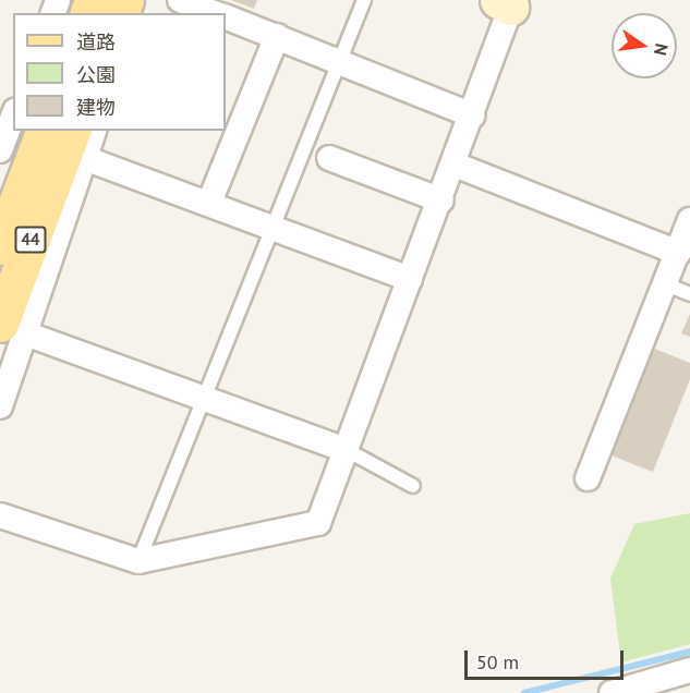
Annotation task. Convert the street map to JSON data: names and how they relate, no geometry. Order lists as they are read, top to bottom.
{
  "streets": {
    "main road": ["44"]
  },
  "legend": ["道路", "公園", "建物"],
  "scale_bar": "50 m",
  "north": "right"
}
